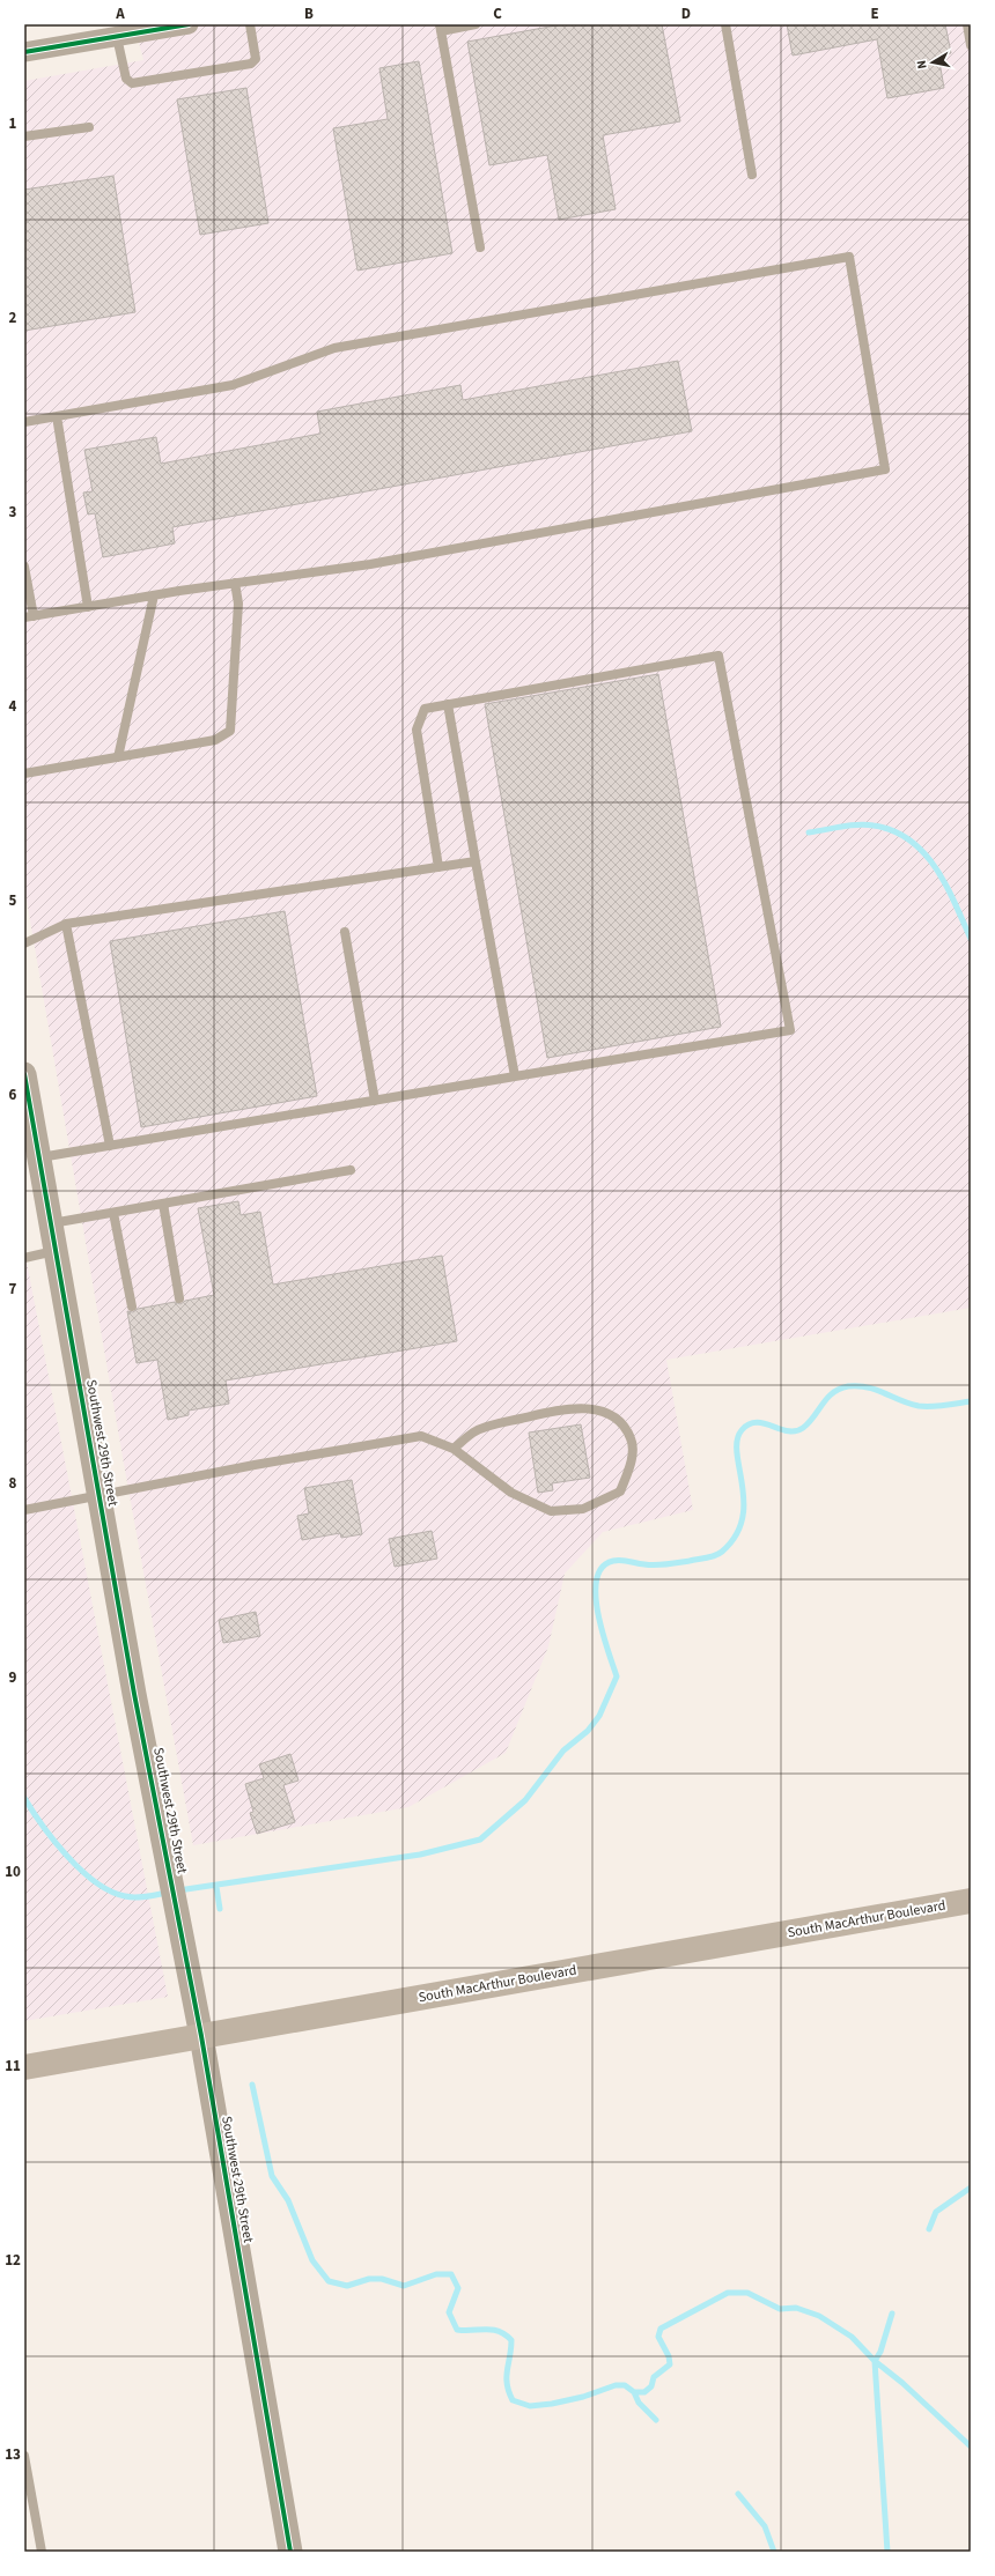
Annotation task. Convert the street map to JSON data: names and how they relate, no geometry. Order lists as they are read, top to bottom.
{
  "streets": {
    "main road": ["South MacArthur Boulevard"],
    "street": ["Southwest 29th Street"]
  },
  "crossings": [
    ["Southwest 29th Street", "South MacArthur Boulevard"]
  ],
  "north": "left",
  "grid": {
    "columns": [
      "A",
      "B",
      "C",
      "D",
      "E"
    ],
    "rows": [
      "1",
      "2",
      "3",
      "4",
      "5",
      "6",
      "7",
      "8",
      "9",
      "10",
      "11",
      "12",
      "13"
    ]
  }
}
